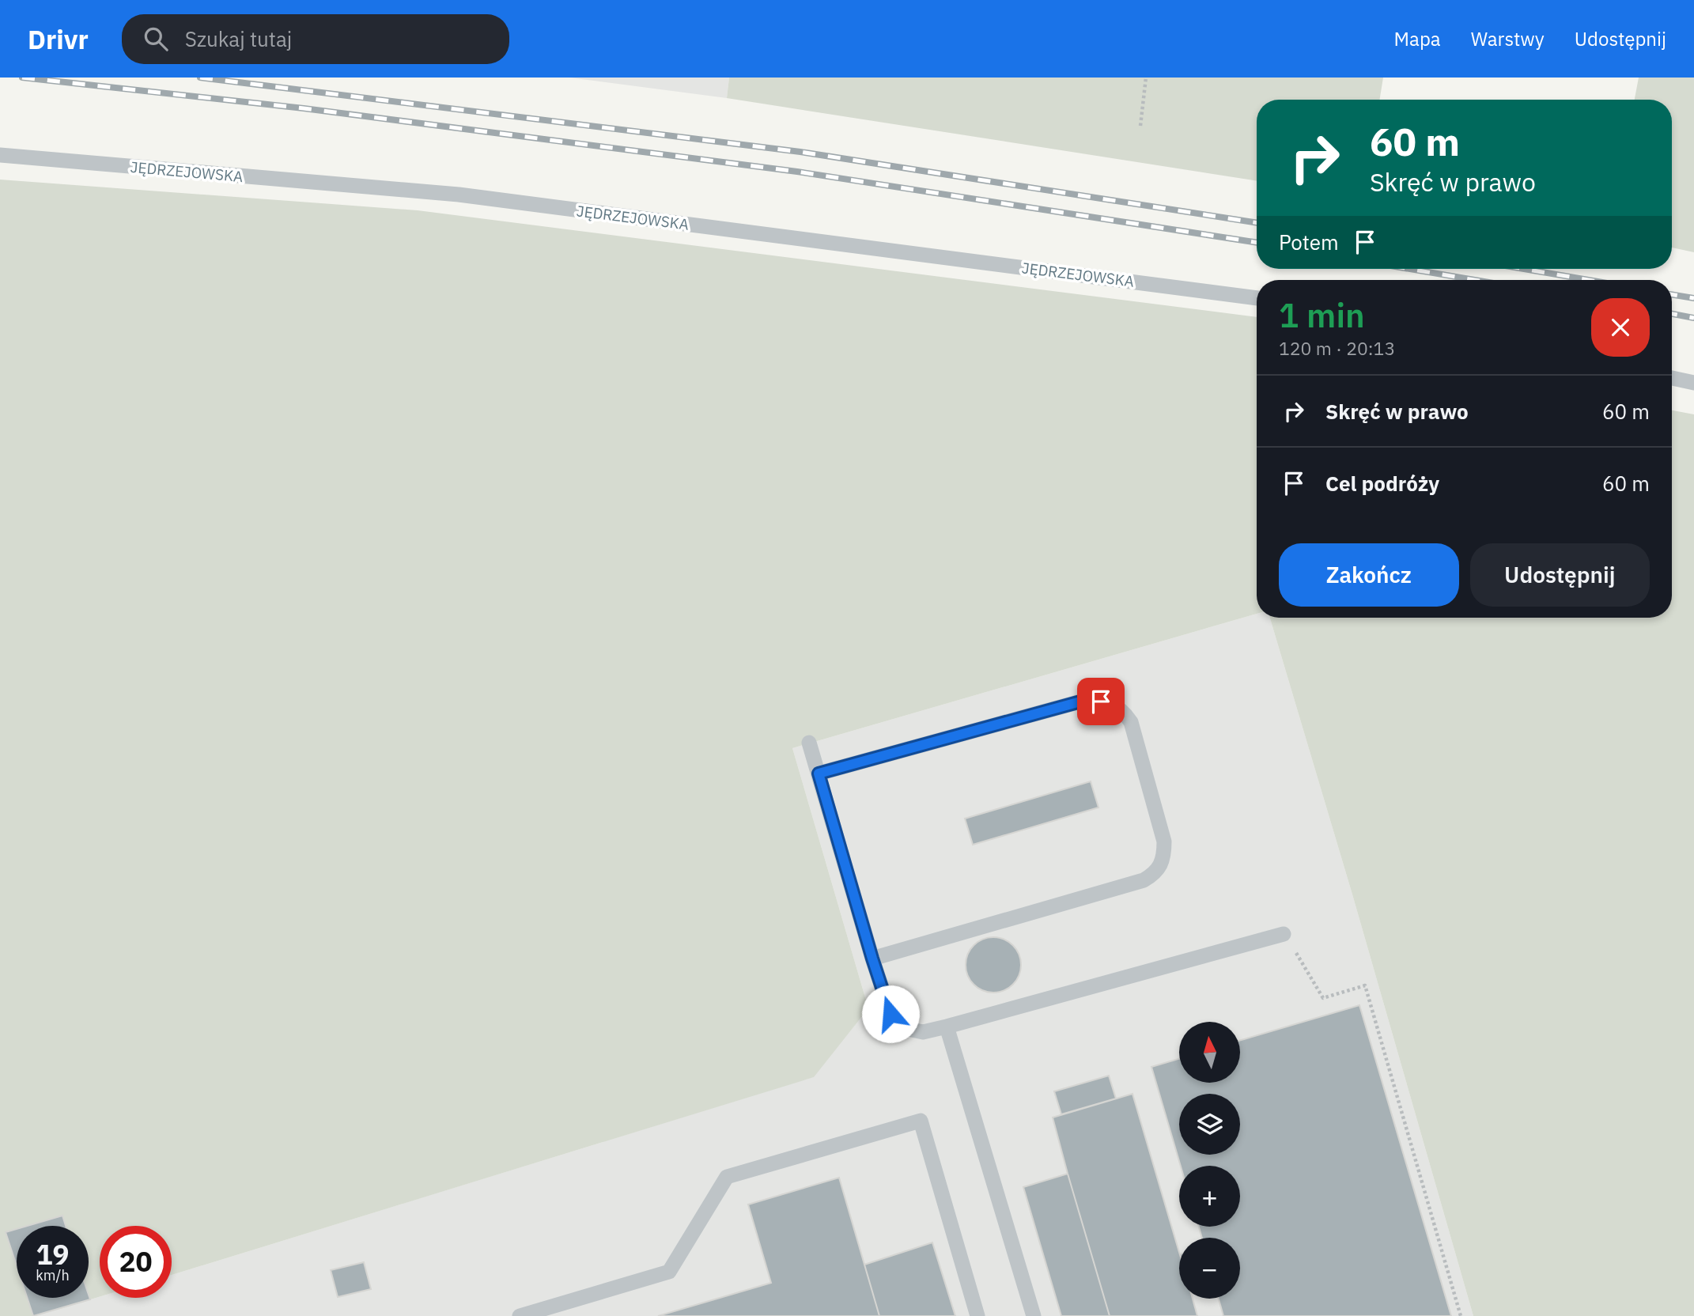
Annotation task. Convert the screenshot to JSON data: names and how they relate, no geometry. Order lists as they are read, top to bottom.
{
  "streets": {
    "lane": ["JĘDRZEJOWSKA"]
  },
  "north": "top",
  "page": {
    "header": "Drivr",
    "search": "Szukaj tutaj",
    "nav": ["Mapa", "Warstwy", "Udostępnij"],
    "turn": ["60 m", "Skręć w prawo"],
    "then": "Potem",
    "heading": ["1 min", "120 m · 20:13"],
    "list": [
      {
        "name": "Skręć w prawo",
        "value": "60 m"
      },
      {
        "name": "Cel podróży",
        "value": "60 m"
      }
    ],
    "buttons": ["Zakończ", "Udostępnij"],
    "map_buttons": ["+", "−"],
    "speed": "19 km/h",
    "limit": "20"
  }
}
